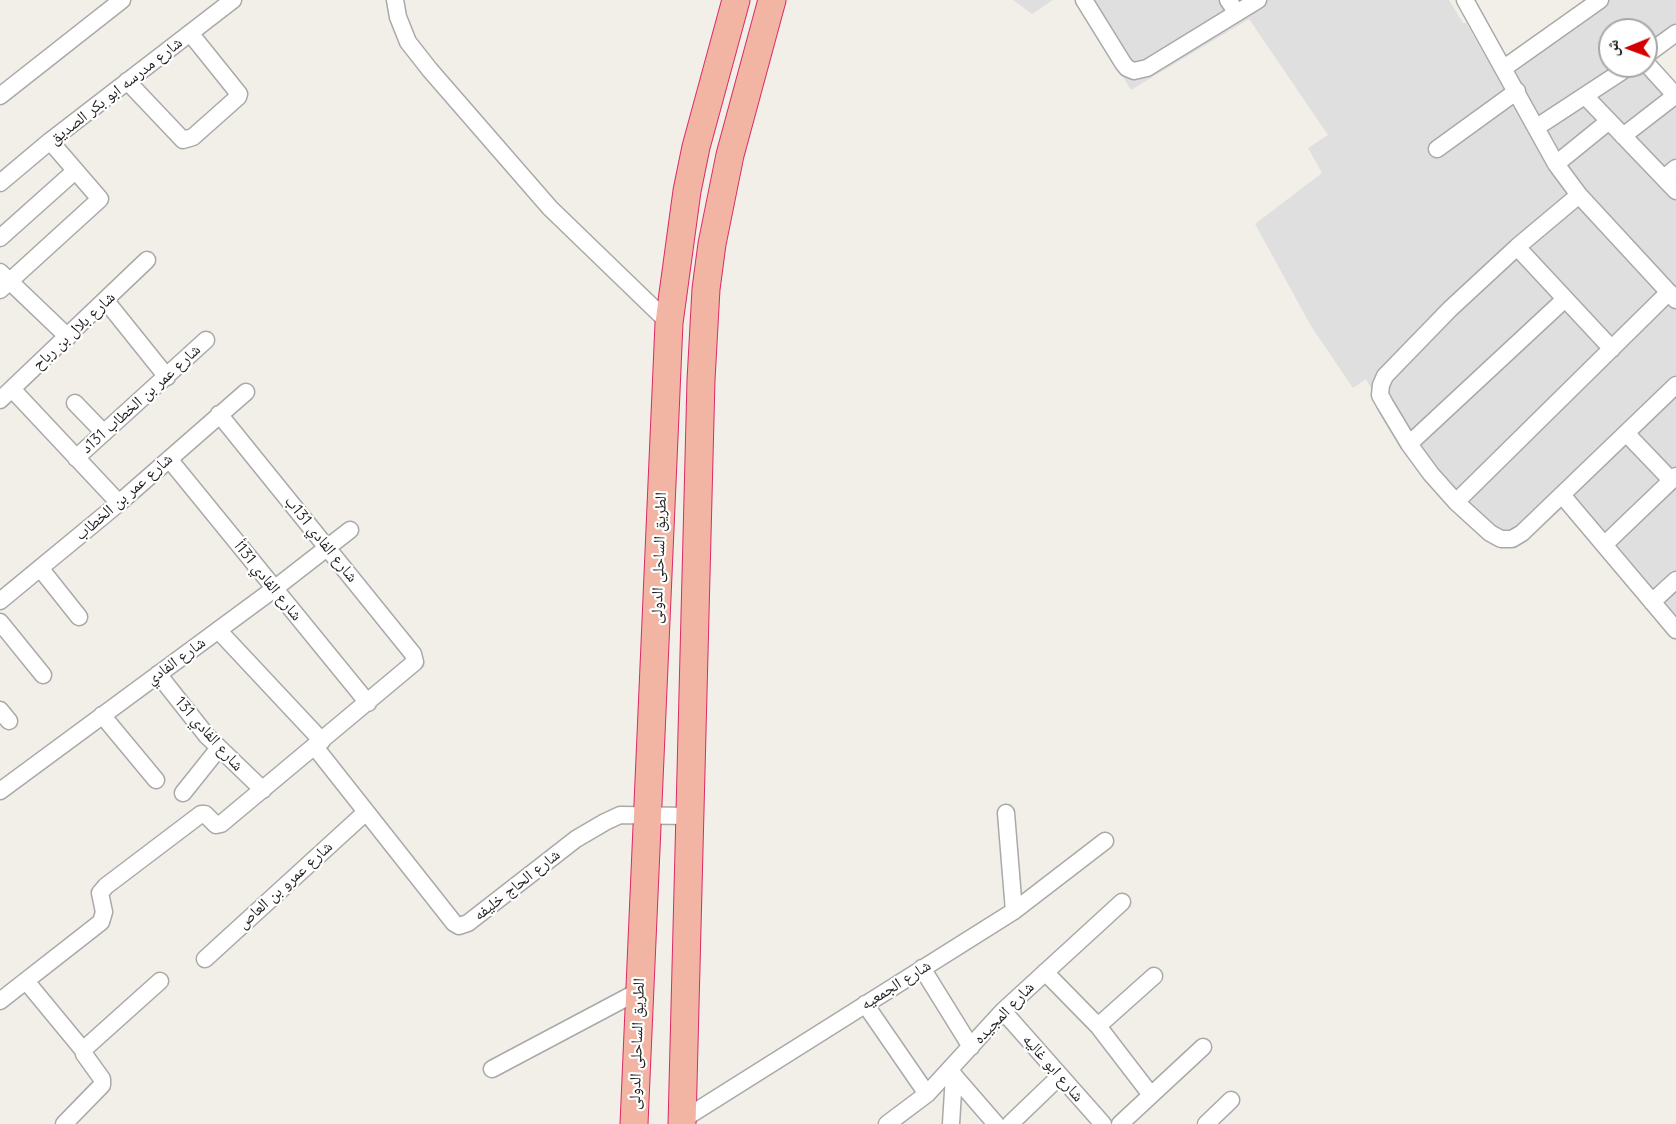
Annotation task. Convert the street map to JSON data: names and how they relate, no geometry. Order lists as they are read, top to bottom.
{
  "streets": {
    "highway": ["الطريق الساحلى الدولى"],
    "street": [
      "شارع مدرسه ابو بكر الصديق",
      "شارع بلال بن رباح",
      "شارع عمر بن الخطاب 131د",
      "شارع عمر بن الخطاب",
      "شارع الفادي 131ب",
      "شارع الفادي 131أ",
      "شارع الفادي",
      "شارع الفادي 131",
      "شارع عمرو بن العاص",
      "شارع الحاج خليفه",
      "شارع الجمعيه",
      "شارع المجيده",
      "شارع ابو غاليه"
    ]
  },
  "crossings": [
    ["شارع عمر بن الخطاب", "شارع الفادي 131ب"],
    ["شارع عمر بن الخطاب", "شارع الفادي 131أ"],
    ["شارع الفادي 131ب", "شارع الفادي 131أ"],
    ["شارع الفادي 131ب", "شارع الفادي"],
    ["الطريق الساحلى الدولى", "شارع الحاج خليفه"],
    ["شارع الفادي 131أ", "شارع الفادي"],
    ["شارع الفادي", "شارع الفادي 131"],
    ["شارع الفادي", "شارع الحاج خليفه"],
    ["شارع عمرو بن العاص", "شارع الحاج خليفه"],
    ["شارع المجيده", "شارع ابو غاليه"]
  ],
  "north": "left"
}
